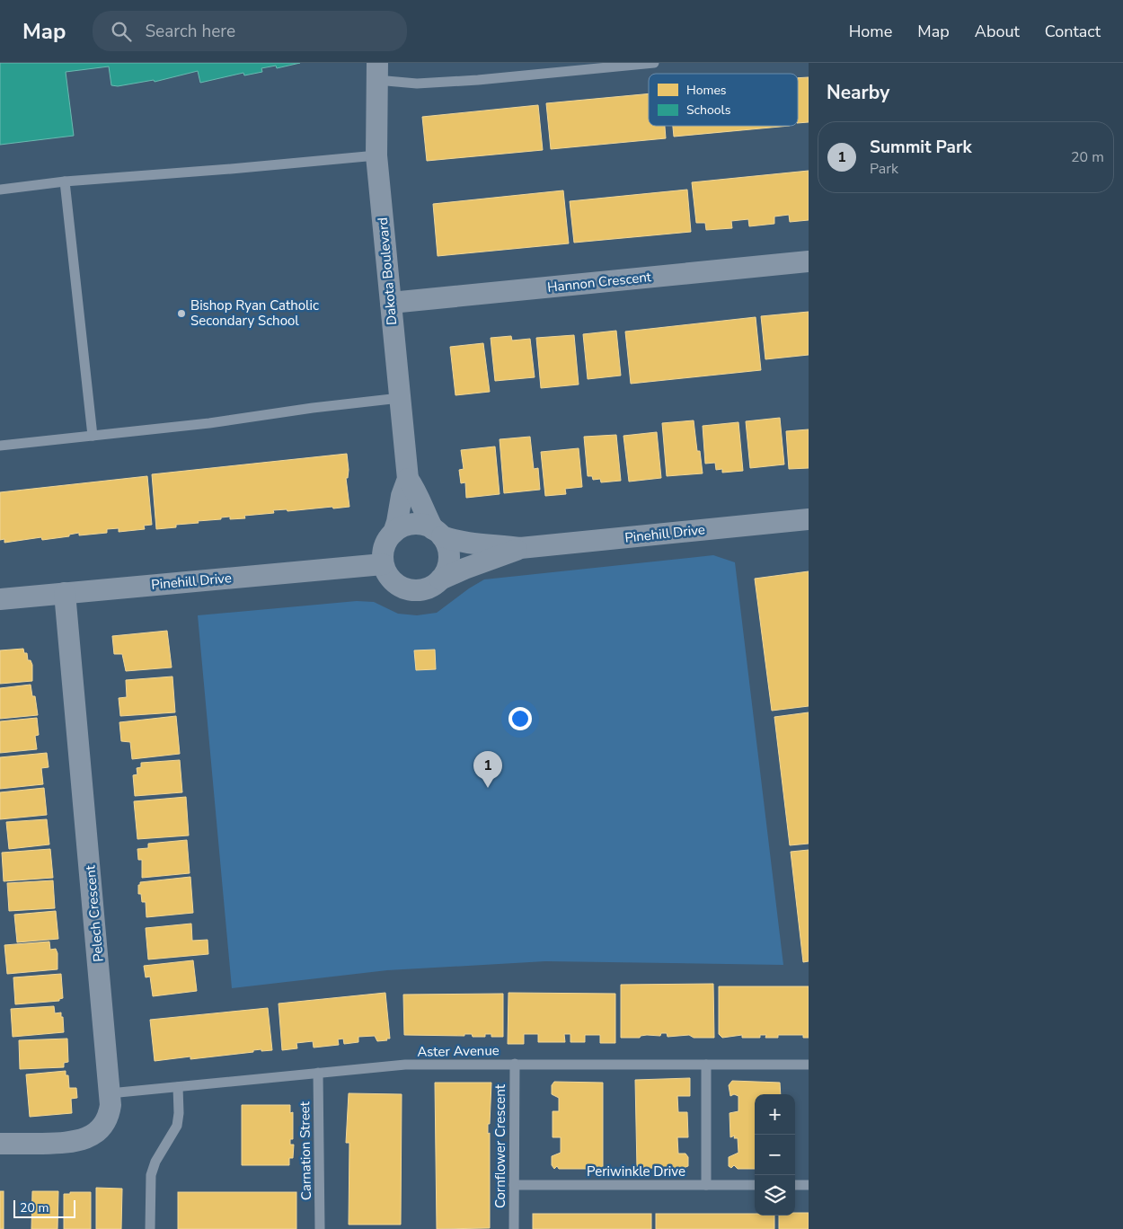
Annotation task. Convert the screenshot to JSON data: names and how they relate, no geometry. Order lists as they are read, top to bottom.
{
  "streets": {
    "street": [
      "Dakota Boulevard",
      "Hannon Crescent",
      "Pinehill Drive",
      "Pelech Crescent"
    ],
    "lane": [
      "Aster Avenue",
      "Cornflower Crescent",
      "Carnation Street",
      "Periwinkle Drive"
    ]
  },
  "crossings": [
    ["Dakota Boulevard", "Hannon Crescent"],
    ["Dakota Boulevard", "Pinehill Drive"],
    ["Pinehill Drive", "Pelech Crescent"],
    ["Pelech Crescent", "Aster Avenue"],
    ["Aster Avenue", "Cornflower Crescent"],
    ["Aster Avenue", "Carnation Street"],
    ["Cornflower Crescent", "Periwinkle Drive"]
  ],
  "places": ["Bishop Ryan Catholic Secondary School"],
  "legend": ["Homes", "Schools"],
  "scale_bar": "20 m",
  "page": {
    "header": "Map",
    "search": "Search here",
    "nav": [
      "Home",
      "Map",
      "About",
      "Contact"
    ],
    "heading": "Nearby",
    "list": [
      {
        "mark": "1",
        "name": "Summit Park",
        "note": "Park",
        "value": "20 m"
      }
    ],
    "pins": "1",
    "map_buttons": ["+", "−"],
    "scale": "20 m"
  }
}
